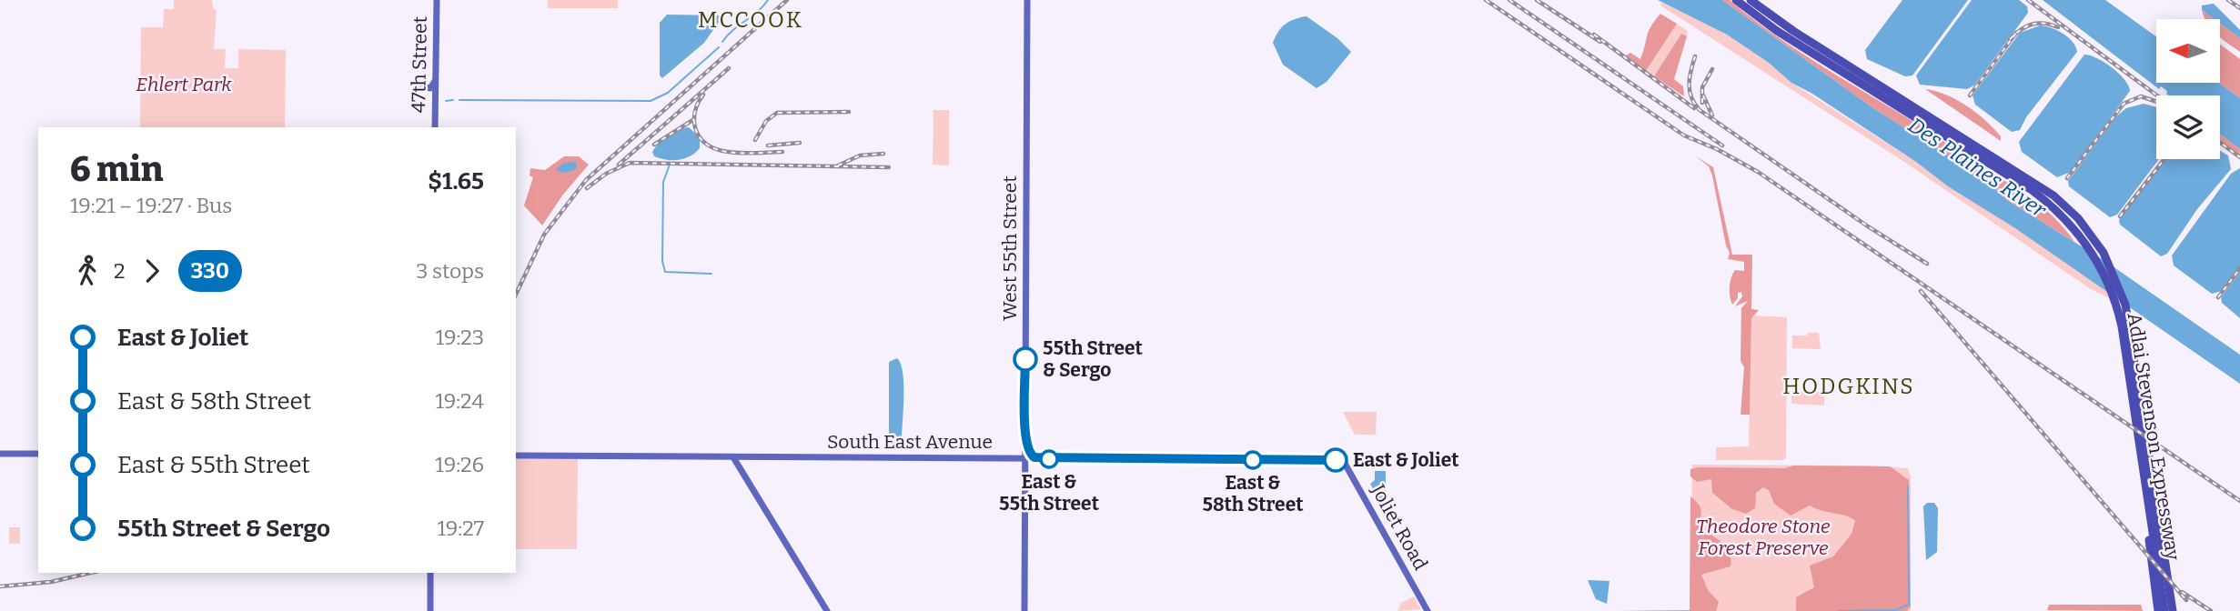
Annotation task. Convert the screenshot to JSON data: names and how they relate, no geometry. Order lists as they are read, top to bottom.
{
  "streets": {
    "highway": ["Adlai Stevenson Expressway"],
    "main road": [
      "47th Street",
      "West 55th Street",
      "South East Avenue",
      "Joliet Road"
    ]
  },
  "crossings": [
    ["West 55th Street", "South East Avenue"],
    ["South East Avenue", "Joliet Road"]
  ],
  "districts": ["MCCOOK", "HODGKINS"],
  "water": ["Des Plaines River"],
  "parks": ["Ehlert Park", "Theodore Stone Forest Preserve"],
  "places": [
    "55th Street & Sergo",
    "East & 55th Street",
    "East & 58th Street",
    "East & Joliet"
  ],
  "lines": ["bus line 330"],
  "north": "left",
  "page": {
    "heading": ["6 min", "19:21 – 19:27 · Bus", "$1.65"],
    "legs": ["2", "330", "3 stops"],
    "list": [
      {
        "name": "East & Joliet",
        "value": "19:23"
      },
      {
        "name": "East & 58th Street",
        "value": "19:24"
      },
      {
        "name": "East & 55th Street",
        "value": "19:26"
      },
      {
        "name": "55th Street & Sergo",
        "value": "19:27"
      }
    ]
  }
}
